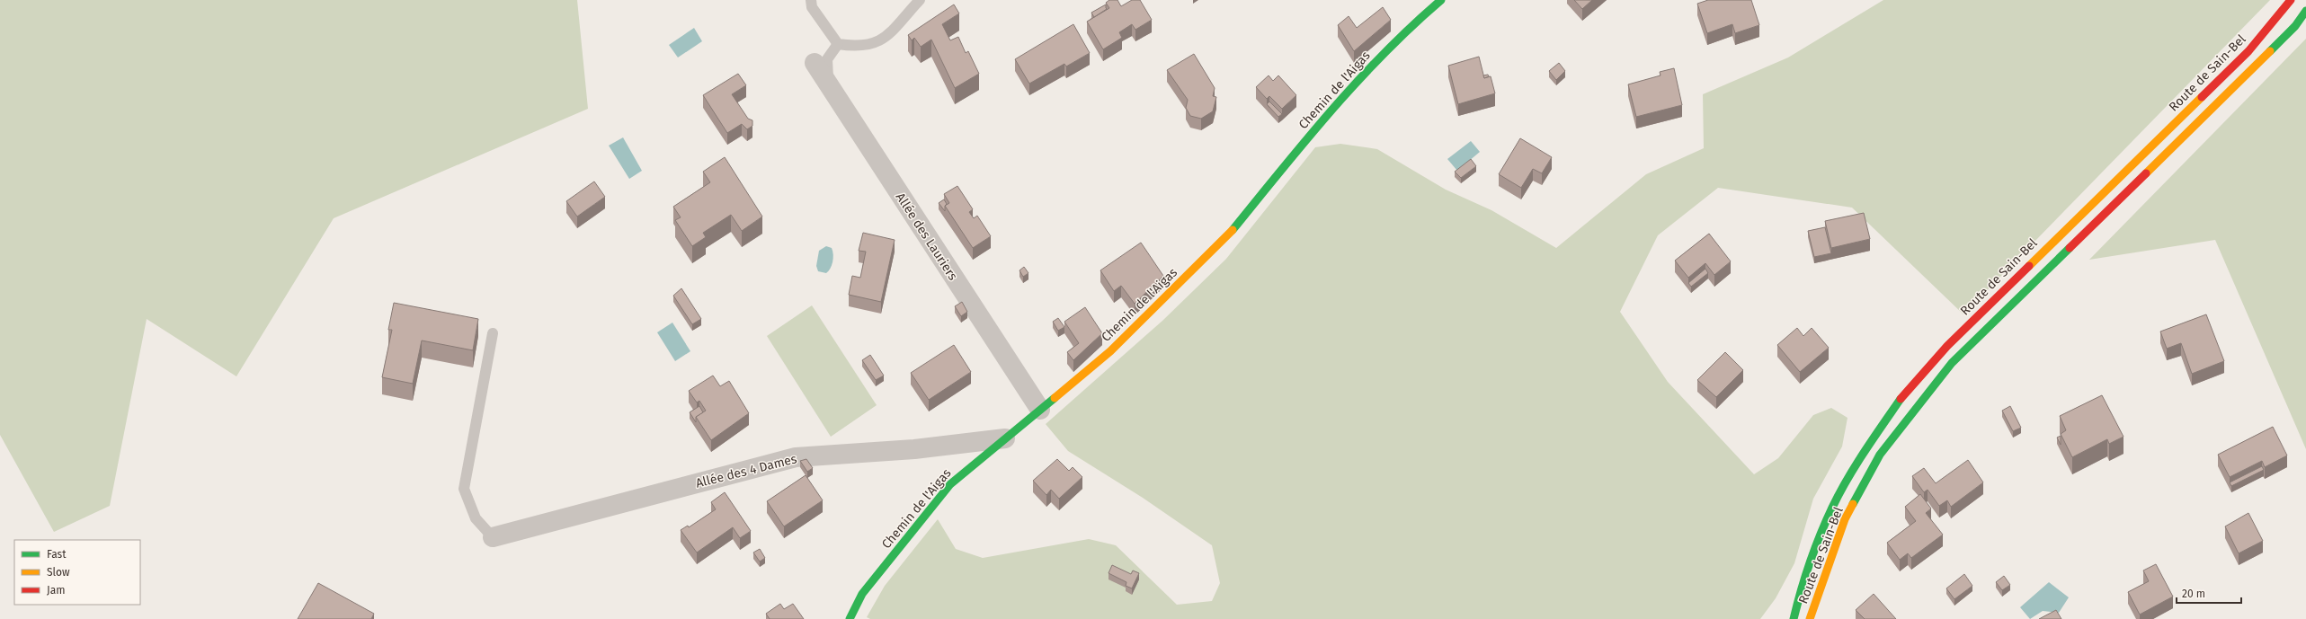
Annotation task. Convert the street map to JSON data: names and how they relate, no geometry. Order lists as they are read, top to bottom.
{
  "streets": {
    "main road": ["Route de Sain-Bel", "Chemin de l'Aigas"],
    "street": ["Allée des Lauriers", "Allée des 4 Dames"]
  },
  "crossings": [
    ["Chemin de l'Aigas", "Allée des Lauriers"],
    ["Chemin de l'Aigas", "Allée des 4 Dames"]
  ],
  "legend": ["Fast", "Slow", "Jam"],
  "scale_bar": "20 m"
}
